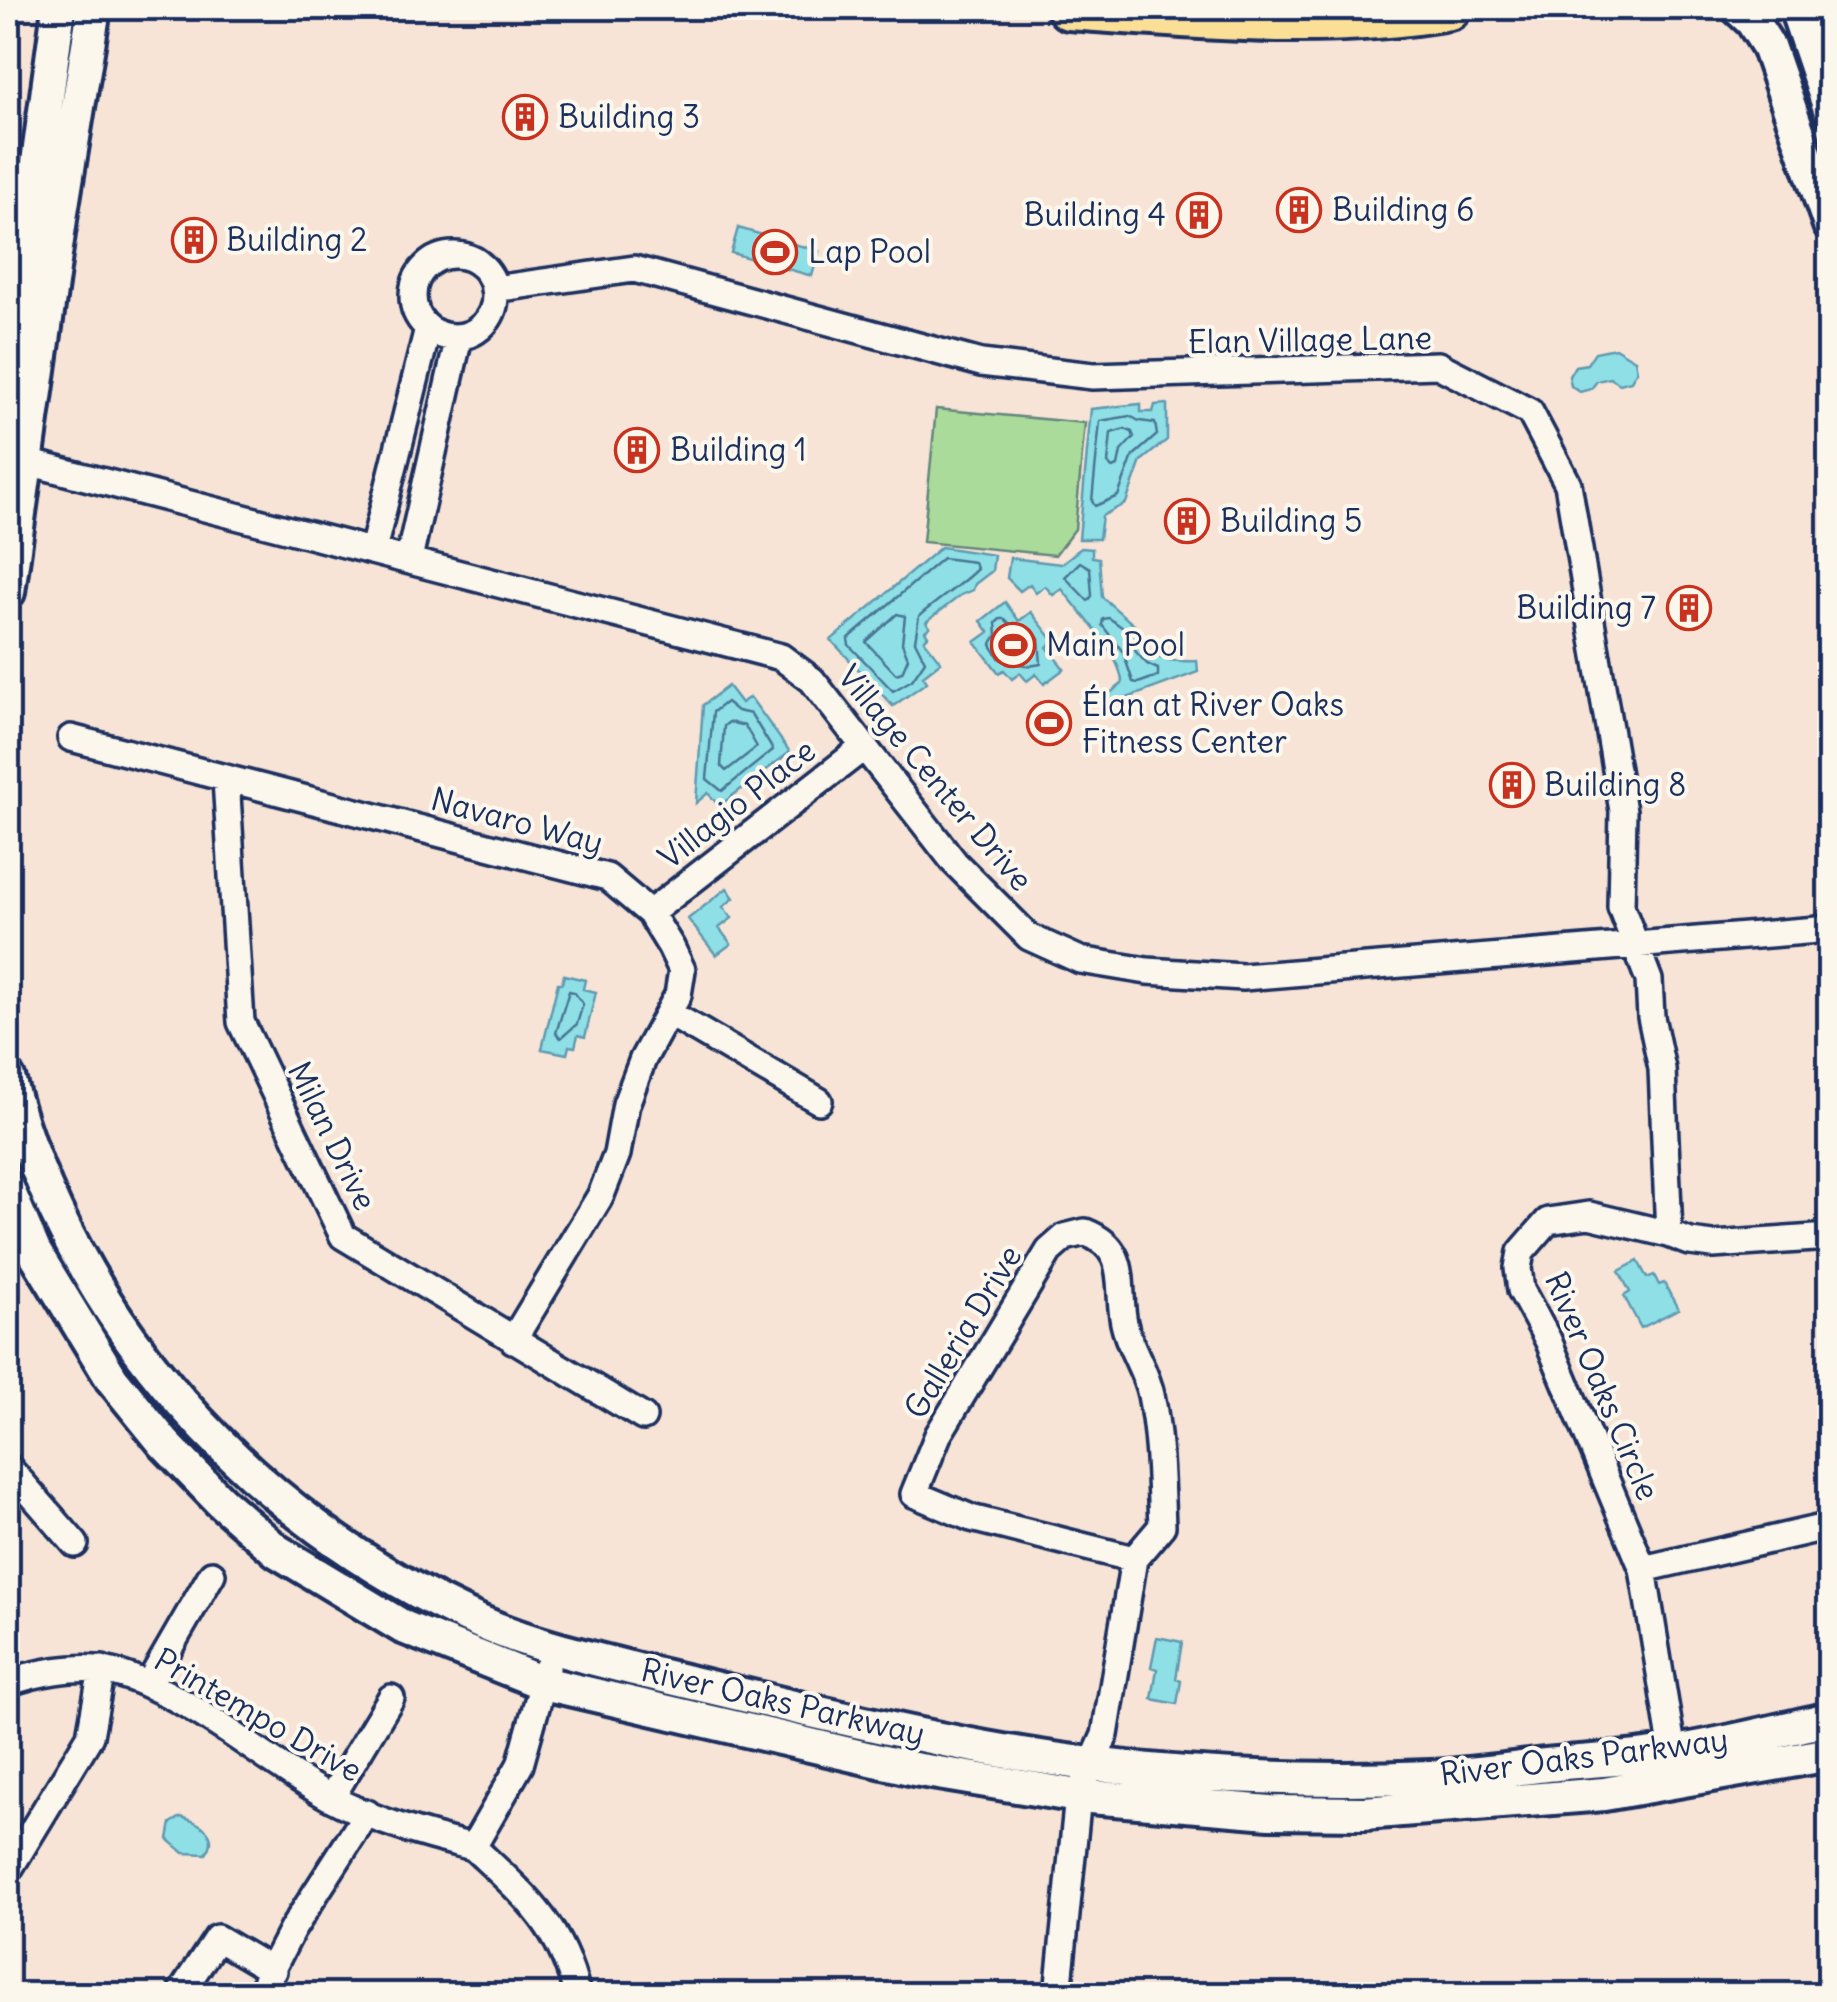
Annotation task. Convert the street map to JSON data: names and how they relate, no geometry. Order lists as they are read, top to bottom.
{
  "streets": {
    "street": [
      "Elan Village Lane",
      "Village Center Drive",
      "Villagio Place",
      "Navaro Way",
      "Milan Drive",
      "Galleria Drive",
      "River Oaks Circle",
      "River Oaks Parkway",
      "Printempo Drive"
    ]
  },
  "crossings": [
    ["Elan Village Lane", "Village Center Drive"],
    ["Elan Village Lane", "River Oaks Circle"],
    ["Village Center Drive", "Villagio Place"],
    ["Villagio Place", "Navaro Way"],
    ["Navaro Way", "Milan Drive"],
    ["Galleria Drive", "River Oaks Parkway"],
    ["River Oaks Circle", "River Oaks Parkway"]
  ],
  "places": {
    "building": [
      "Building 3",
      "Building 6",
      "Building 4",
      "Building 2",
      "Building 1",
      "Building 5",
      "Building 7",
      "Building 8"
    ],
    "sports": ["Lap Pool", "Main Pool", "Élan at River Oaks Fitness Center"]
  }
}
